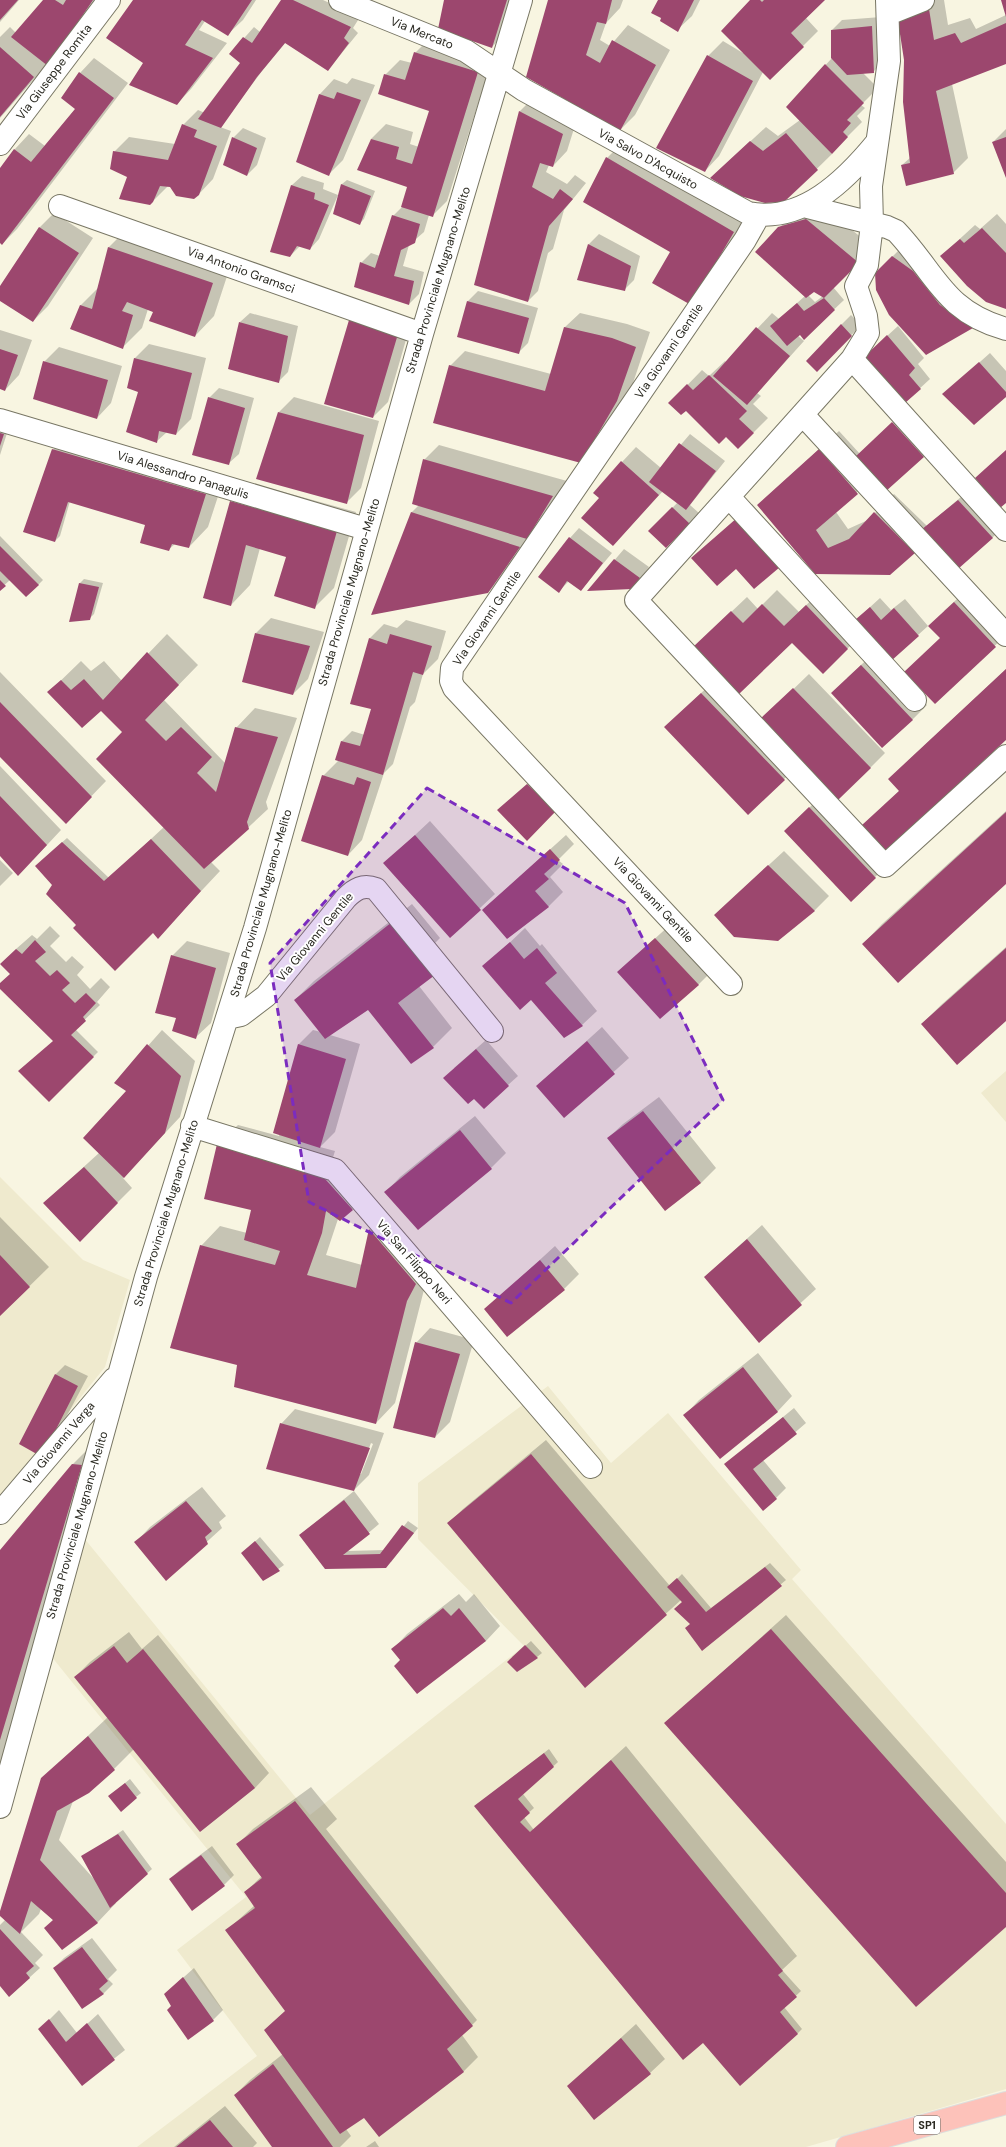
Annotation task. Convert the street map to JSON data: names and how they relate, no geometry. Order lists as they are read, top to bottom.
{
  "streets": {
    "main road": ["SP1"],
    "street": [
      "Via Mercato",
      "Via Giuseppe Romita",
      "Via Salvo D'Acquisto",
      "Via Antonio Gramsci",
      "Strada Provinciale Mugnano-Melito",
      "Via Giovanni Gentile",
      "Via Alessandro Panagulis",
      "Via San Filippo Neri",
      "Via Giovanni Verga"
    ]
  },
  "crossings": [
    ["Via Mercato", "Via Salvo D'Acquisto"],
    ["Via Mercato", "Strada Provinciale Mugnano-Melito"],
    ["Via Salvo D'Acquisto", "Strada Provinciale Mugnano-Melito"],
    ["Via Salvo D'Acquisto", "Via Giovanni Gentile"],
    ["Via Antonio Gramsci", "Strada Provinciale Mugnano-Melito"],
    ["Strada Provinciale Mugnano-Melito", "Via Giovanni Gentile"],
    ["Strada Provinciale Mugnano-Melito", "Via Alessandro Panagulis"],
    ["Strada Provinciale Mugnano-Melito", "Via San Filippo Neri"],
    ["Strada Provinciale Mugnano-Melito", "Via Giovanni Verga"]
  ]
}
